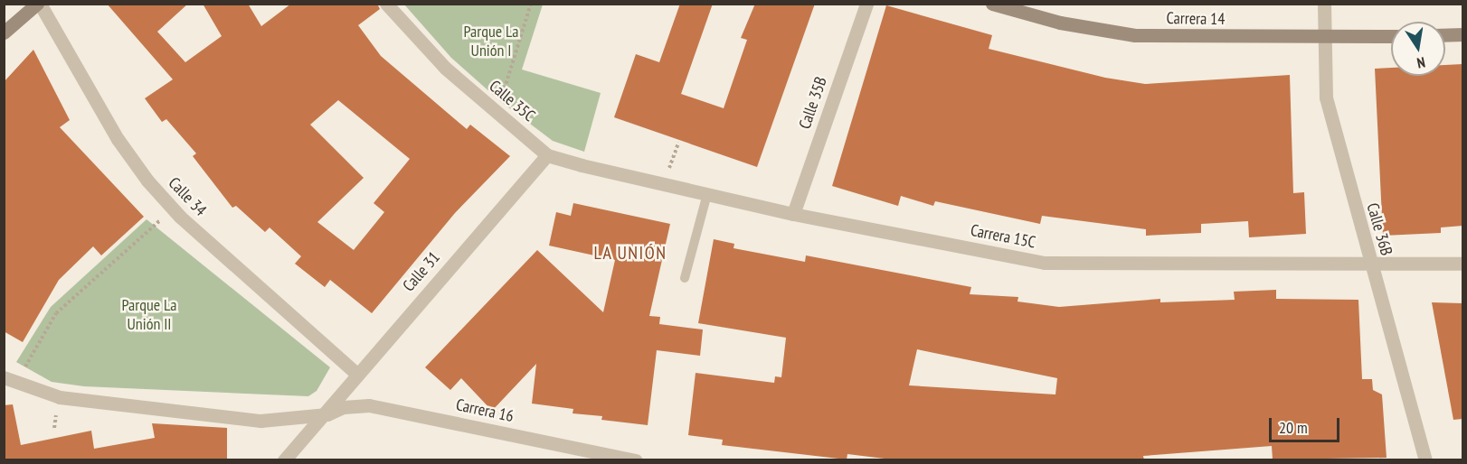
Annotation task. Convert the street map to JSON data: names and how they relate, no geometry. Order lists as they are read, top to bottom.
{
  "streets": {
    "street": [
      "Carrera 14",
      "Calle 35C",
      "Calle 35B",
      "Calle 34",
      "Calle 36B",
      "Carrera 15C",
      "Calle 31",
      "Carrera 16"
    ]
  },
  "crossings": [
    ["Carrera 14", "Calle 36B"],
    ["Calle 35C", "Carrera 15C"],
    ["Calle 35C", "Calle 31"],
    ["Calle 35B", "Carrera 15C"],
    ["Calle 34", "Calle 31"],
    ["Calle 36B", "Carrera 15C"],
    ["Carrera 15C", "Calle 31"],
    ["Calle 31", "Carrera 16"]
  ],
  "districts": ["LA UNIÓN"],
  "parks": ["Parque La Unión I", "Parque La Unión II"],
  "scale_bar": "20 m",
  "north": "bottom"
}
